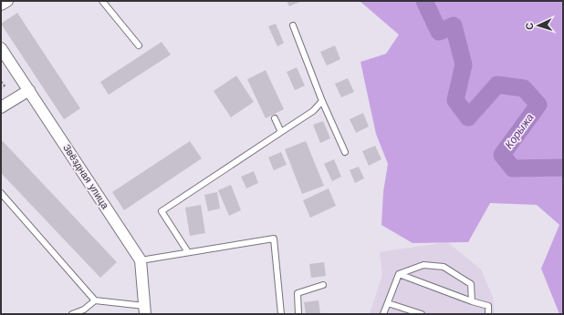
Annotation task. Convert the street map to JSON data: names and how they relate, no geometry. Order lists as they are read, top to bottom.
{
  "streets": {
    "street": ["Звёздная улица"]
  },
  "water": ["Корыжа"],
  "north": "left"
}
